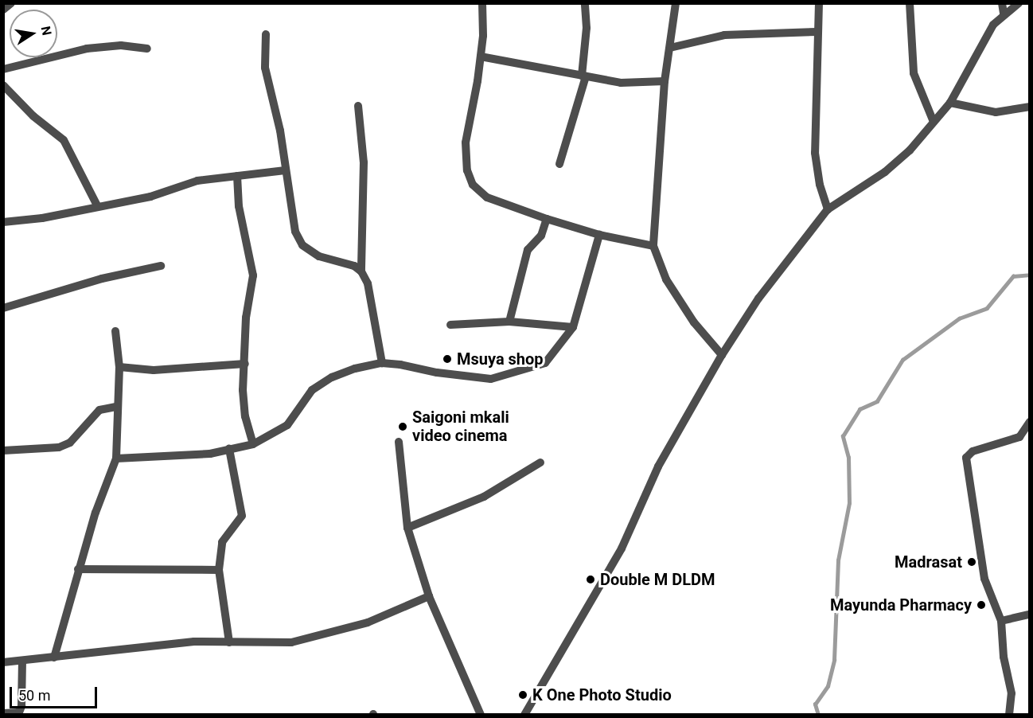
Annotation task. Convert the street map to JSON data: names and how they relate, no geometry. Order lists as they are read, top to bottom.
{
  "places": [
    "Msuya shop",
    "Saigoni mkali video cinema",
    "Madrasat",
    "Double M DLDM",
    "Mayunda Pharmacy",
    "K One Photo Studio"
  ],
  "scale_bar": "50 m",
  "north": "right"
}
